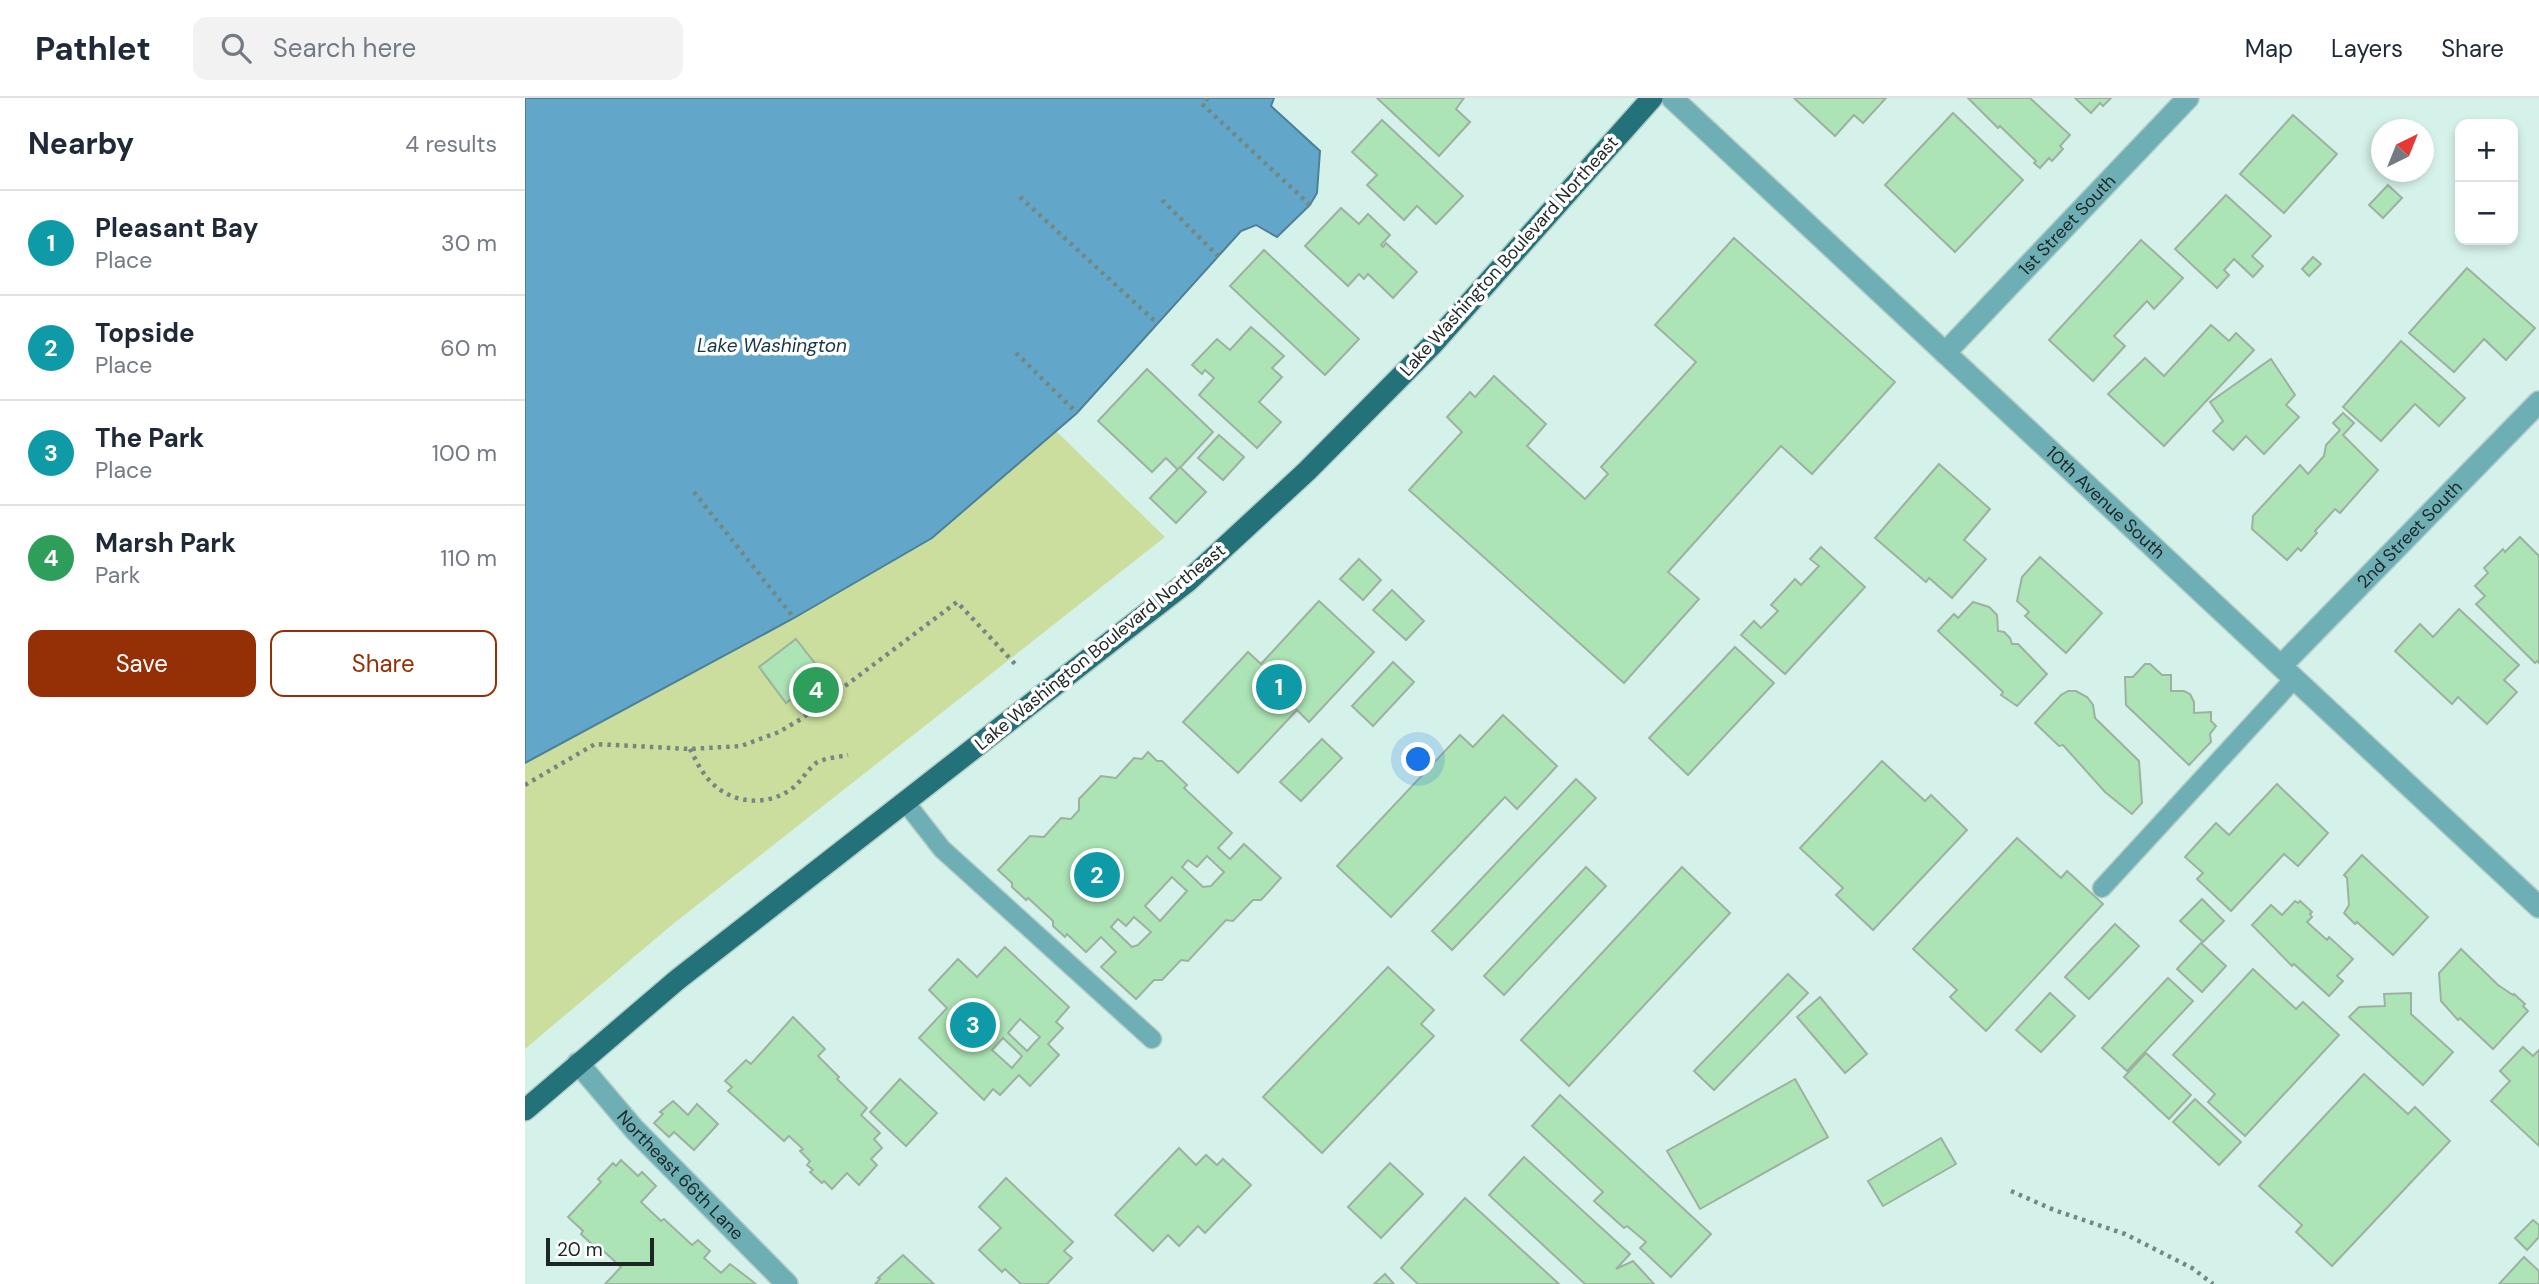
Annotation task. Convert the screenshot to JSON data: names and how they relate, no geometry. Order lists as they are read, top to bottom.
{
  "streets": {
    "main road": ["Lake Washington Boulevard Northeast"],
    "street": [
      "1st Street South",
      "10th Avenue South",
      "2nd Street South",
      "Northeast 66th Lane"
    ]
  },
  "crossings": [
    ["1st Street South", "10th Avenue South"],
    ["Lake Washington Boulevard Northeast", "Northeast 66th Lane"],
    ["10th Avenue South", "2nd Street South"]
  ],
  "water": ["Lake Washington"],
  "scale_bar": "20 m",
  "north": "top right",
  "page": {
    "header": "Pathlet",
    "search": "Search here",
    "nav": ["Map", "Layers", "Share"],
    "heading": ["Nearby", "4 results"],
    "map_buttons": ["+", "−"],
    "list": [
      {
        "mark": "1",
        "name": "Pleasant Bay",
        "note": "Place",
        "value": "30 m"
      },
      {
        "mark": "2",
        "name": "Topside",
        "note": "Place",
        "value": "60 m"
      },
      {
        "mark": "3",
        "name": "The Park",
        "note": "Place",
        "value": "100 m"
      },
      {
        "mark": "4",
        "name": "Marsh Park",
        "note": "Park",
        "value": "110 m"
      }
    ],
    "buttons": ["Save", "Share"],
    "pins": [
      "1",
      "4",
      "2",
      "3"
    ],
    "scale": "20 m"
  }
}
